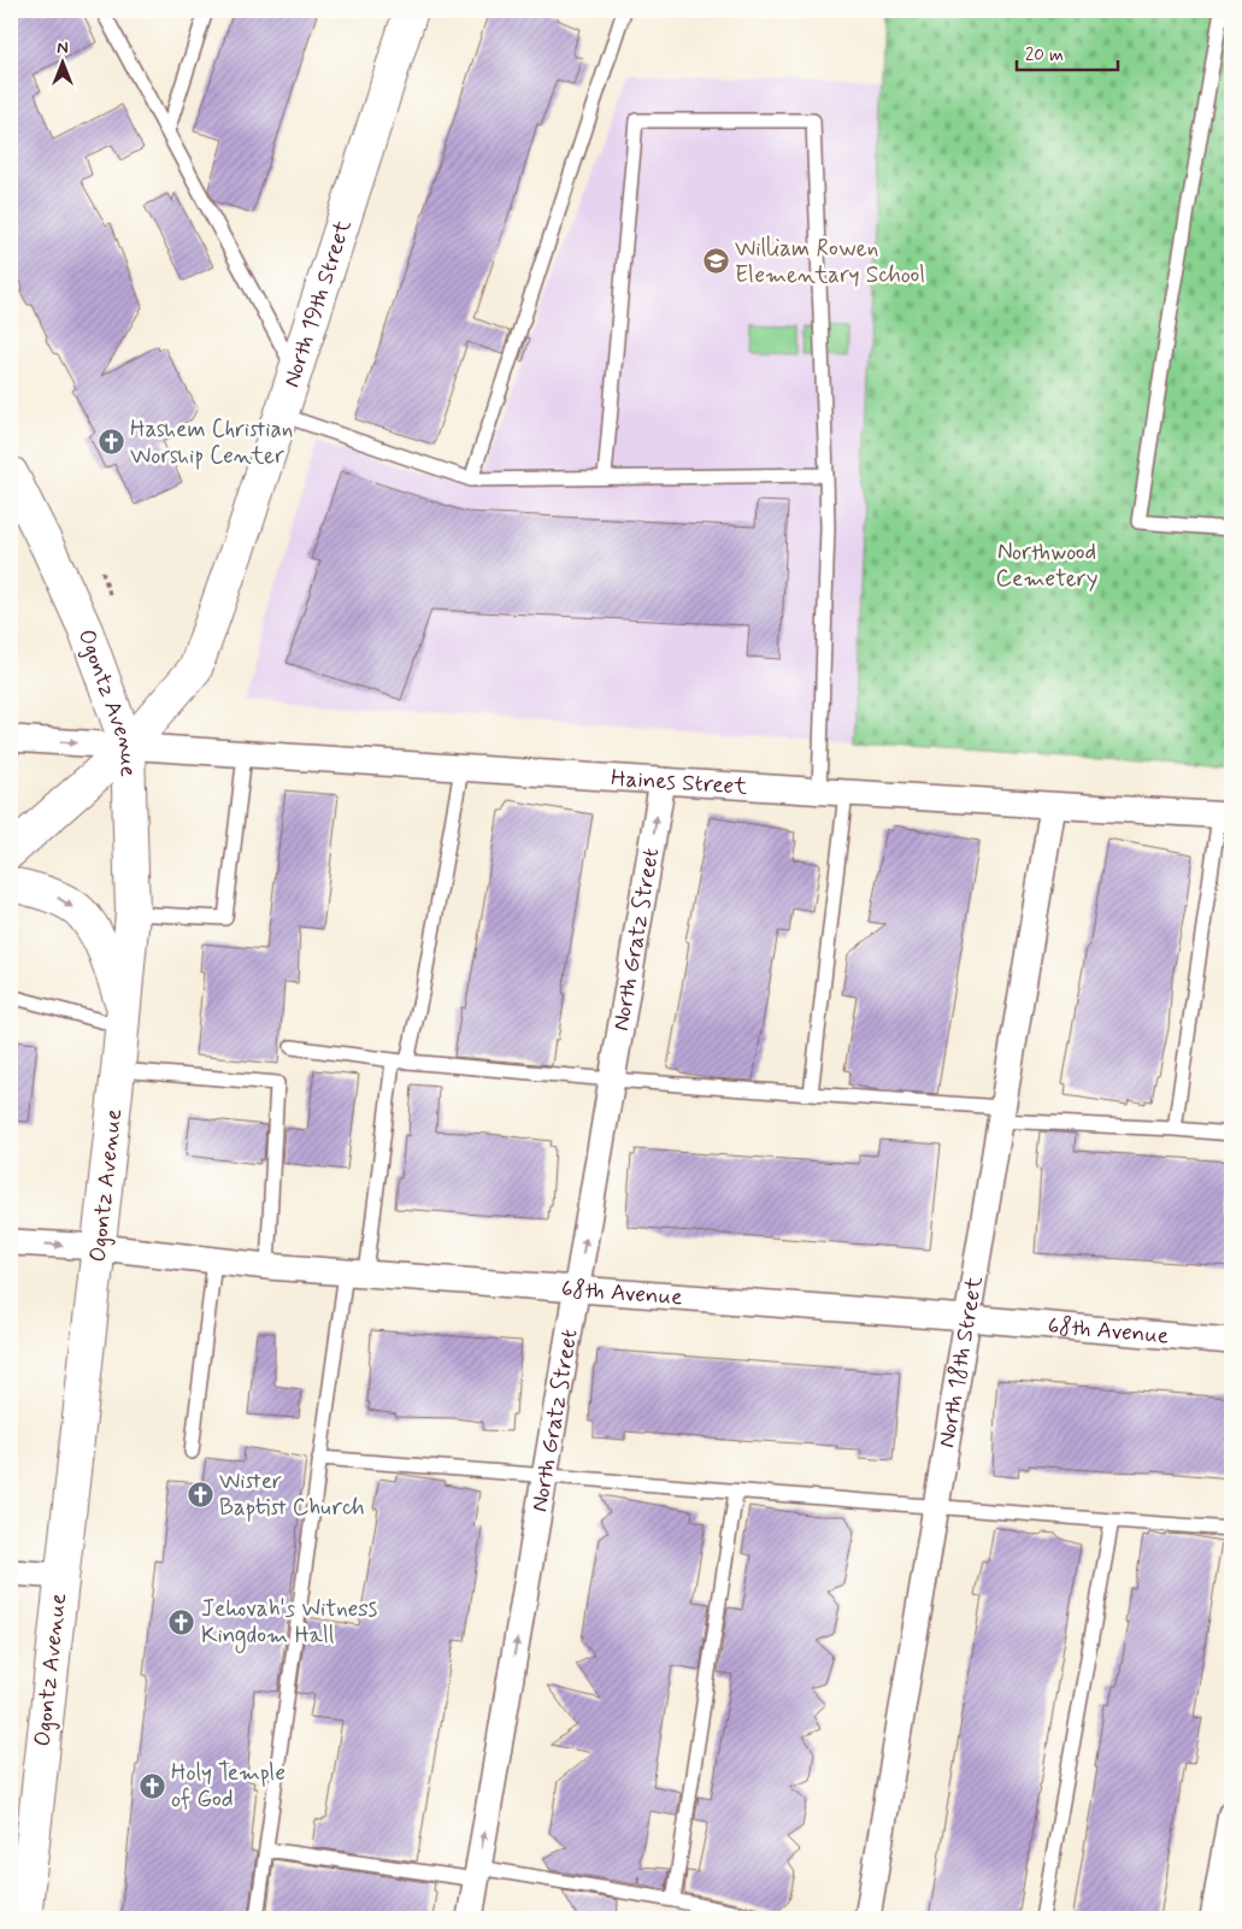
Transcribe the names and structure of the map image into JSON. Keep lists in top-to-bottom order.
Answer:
{
  "streets": {
    "main road": ["North 19th Street", "Ogontz Avenue"],
    "street": [
      "Haines Street",
      "North Gratz Street",
      "68th Avenue",
      "North 18th Street"
    ]
  },
  "crossings": [
    ["North 19th Street", "Ogontz Avenue"],
    ["North 19th Street", "Haines Street"],
    ["Ogontz Avenue", "Haines Street"],
    ["Ogontz Avenue", "68th Avenue"],
    ["Haines Street", "North Gratz Street"],
    ["Haines Street", "North 18th Street"],
    ["North Gratz Street", "68th Avenue"],
    ["68th Avenue", "North 18th Street"]
  ],
  "one_way": ["North Gratz Street"],
  "parks": ["Northwood Cemetery"],
  "places": {
    "school or university": ["William Rowen Elementary School"],
    "church": [
      "Hashem Christian Worship Center",
      "Wister Baptist Church",
      "Jehovah's Witness Kingdom Hall",
      "Holy Temple of God"
    ]
  },
  "scale_bar": "20 m",
  "north": "top"
}
